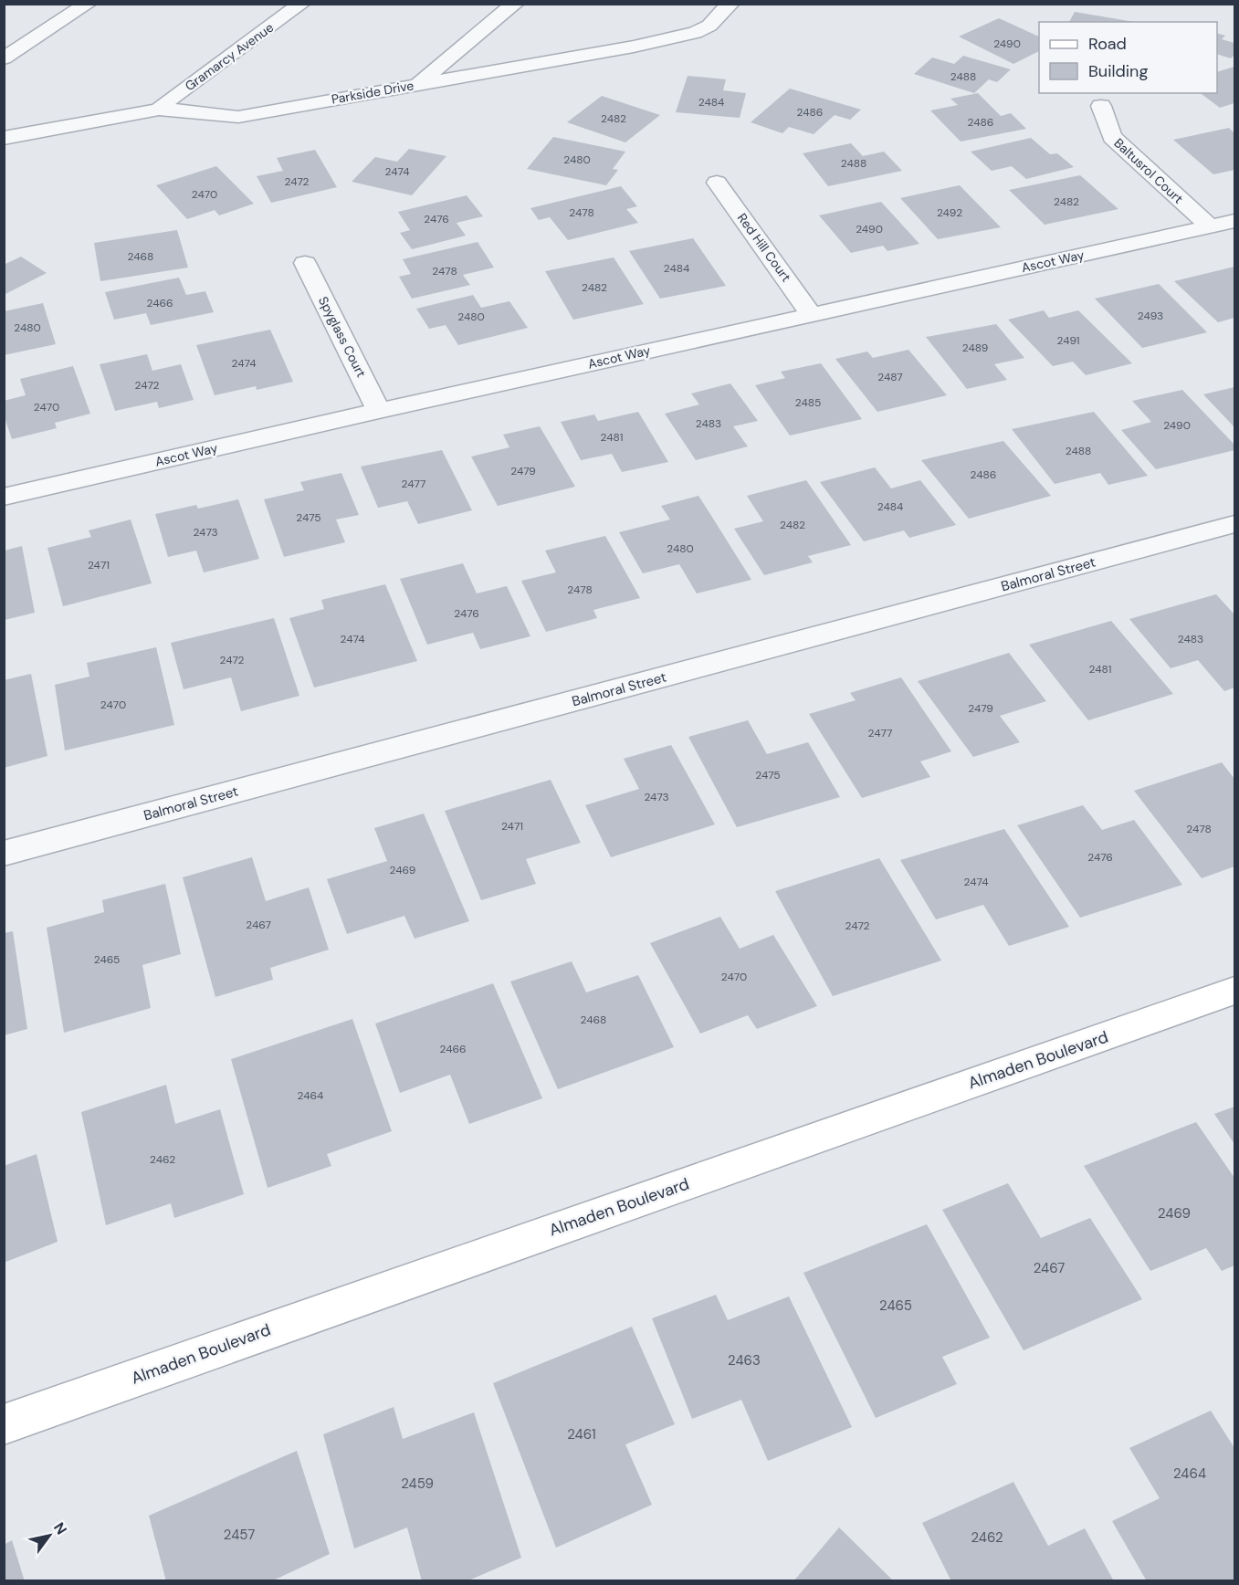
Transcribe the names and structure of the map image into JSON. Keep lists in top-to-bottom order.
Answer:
{
  "streets": {
    "street": [
      "Gramarcy Avenue",
      "Parkside Drive",
      "Baltusrol Court",
      "Red Hill Court",
      "Ascot Way",
      "Spyglass Court",
      "Balmoral Street",
      "Almaden Boulevard"
    ]
  },
  "crossings": [
    ["Gramarcy Avenue", "Parkside Drive"],
    ["Baltusrol Court", "Ascot Way"],
    ["Red Hill Court", "Ascot Way"],
    ["Ascot Way", "Spyglass Court"]
  ],
  "house_numbers": [
    "2490",
    "2488",
    "2484",
    "2486",
    "2482",
    "2486",
    "2480",
    "2488",
    "2474",
    "2472",
    "2470",
    "2482",
    "2478",
    "2492",
    "2476",
    "2490",
    "2468",
    "2484",
    "2478",
    "2482",
    "2466",
    "2493",
    "2480",
    "2480",
    "2491",
    "2489",
    "2474",
    "2487",
    "2472",
    "2485",
    "2470",
    "2483",
    "2490",
    "2481",
    "2488",
    "2479",
    "2486",
    "2477",
    "2484",
    "2475",
    "2482",
    "2473",
    "2480",
    "2471",
    "2478",
    "2476",
    "2474",
    "2483",
    "2472",
    "2481",
    "2470",
    "2479",
    "2477",
    "2475",
    "2473",
    "2471",
    "2478",
    "2476",
    "2469",
    "2474",
    "2467",
    "2472",
    "2465",
    "2470",
    "2468",
    "2466",
    "2464",
    "2462",
    "2469",
    "2467",
    "2465",
    "2463",
    "2461",
    "2464",
    "2459",
    "2457",
    "2462"
  ],
  "legend": ["Road", "Building"],
  "north": "top right"
}
